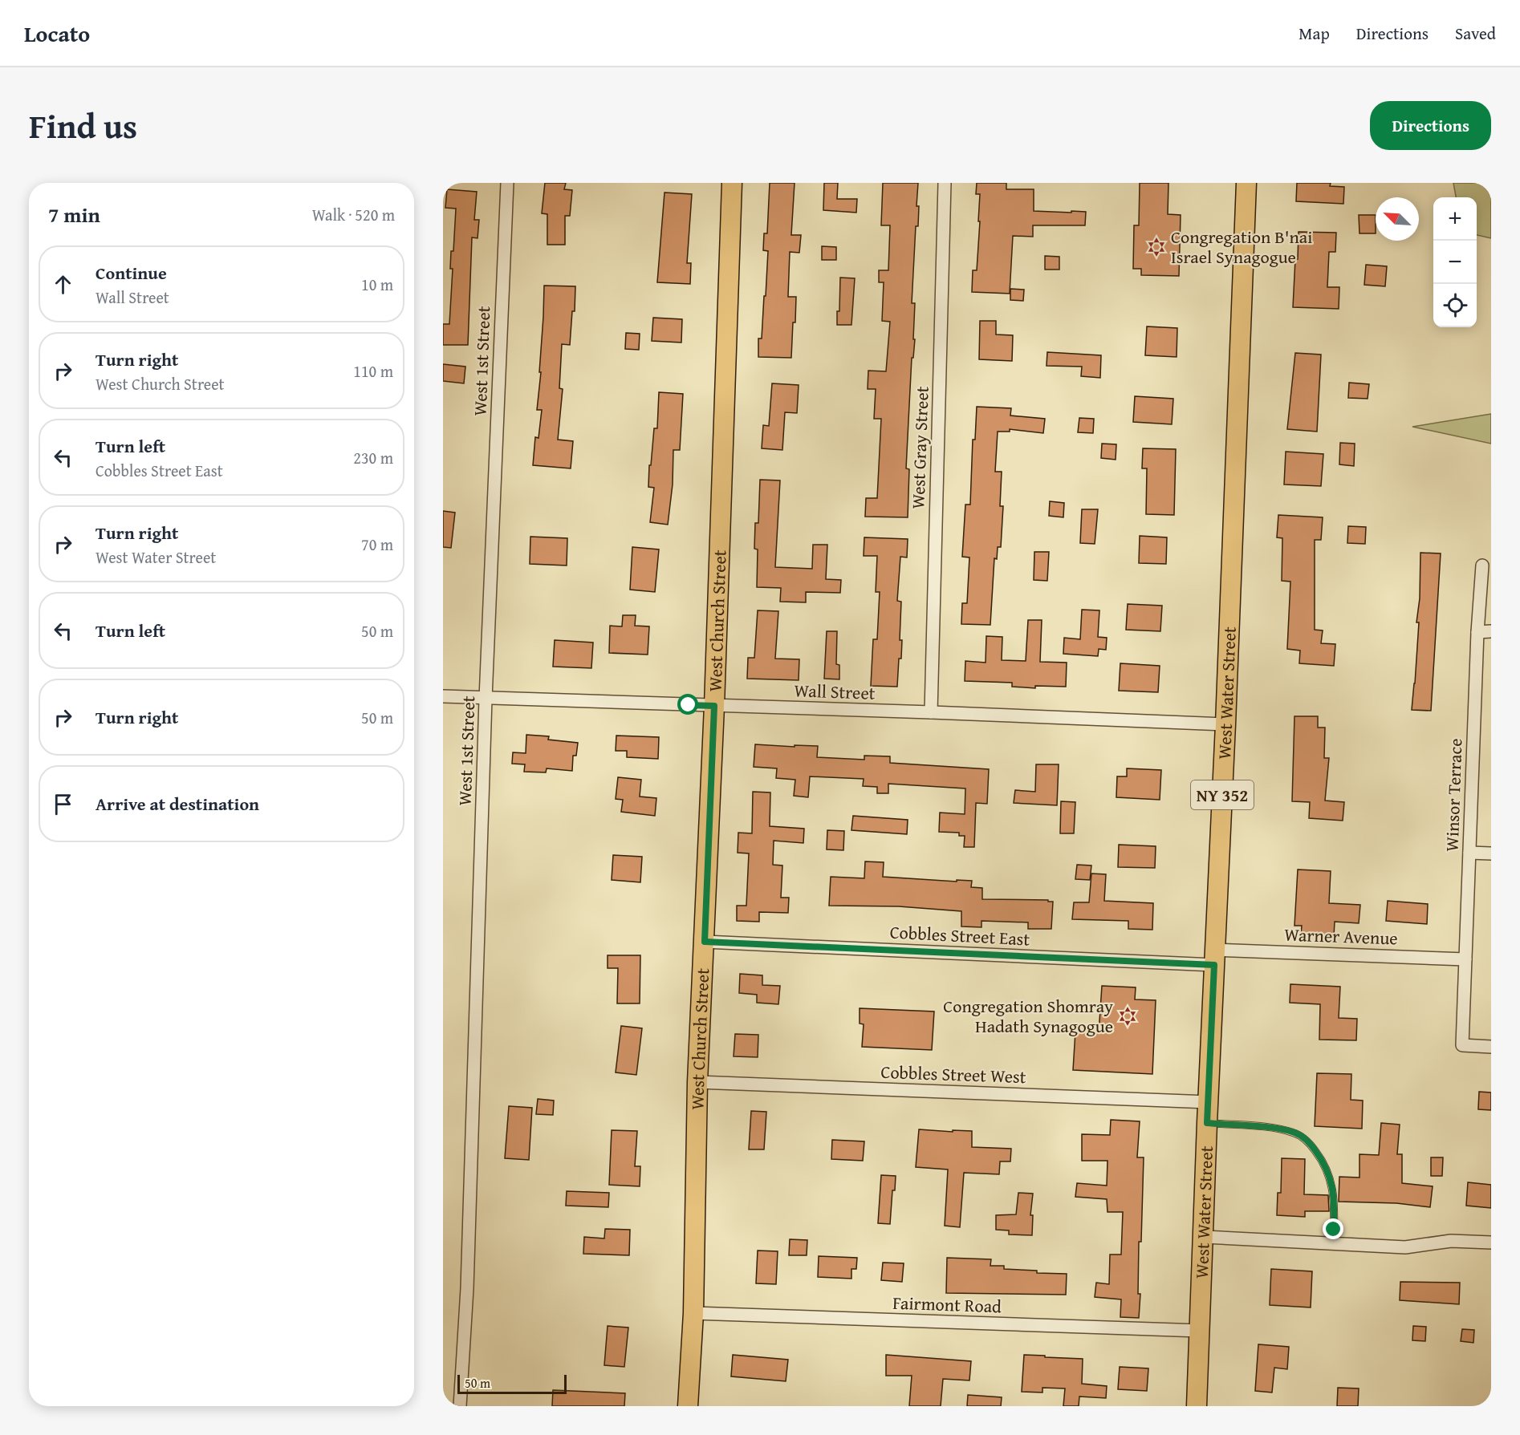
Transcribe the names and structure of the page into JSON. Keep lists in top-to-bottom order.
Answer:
{
  "streets": {
    "main road": ["West Church Street", "West Water Street", "NY 352"],
    "street": [
      "West 1st Street",
      "West Gray Street",
      "Wall Street",
      "Winsor Terrace",
      "Cobbles Street East",
      "Warner Avenue",
      "Cobbles Street West",
      "Fairmont Road"
    ]
  },
  "crossings": [
    ["West 1st Street", "Wall Street"],
    ["West Gray Street", "Wall Street"],
    ["West Church Street", "Wall Street"],
    ["West Church Street", "Cobbles Street East"],
    ["West Church Street", "Cobbles Street West"],
    ["West Church Street", "Fairmont Road"],
    ["Wall Street", "West Water Street"],
    ["West Water Street", "Cobbles Street East"],
    ["West Water Street", "Warner Avenue"],
    ["West Water Street", "Cobbles Street West"],
    ["West Water Street", "Fairmont Road"],
    ["Winsor Terrace", "Warner Avenue"],
    ["Cobbles Street East", "Warner Avenue"]
  ],
  "places": {
    "synagogue": ["Congregation B'nai Israel Synagogue", "Congregation Shomray Hadath Synagogue"]
  },
  "scale_bar": "50 m",
  "north": "top left",
  "page": {
    "header": "Locato",
    "nav": ["Map", "Directions", "Saved"],
    "title": "Find us",
    "buttons": "Directions",
    "heading": ["7 min", "Walk · 520 m"],
    "map_buttons": ["+", "−"],
    "list": [
      ["Continue", "Wall Street", "10 m"],
      ["Turn right", "West Church Street", "110 m"],
      ["Turn left", "Cobbles Street East", "230 m"],
      ["Turn right", "West Water Street", "70 m"],
      ["Turn left", "50 m"],
      ["Turn right", "50 m"],
      "Arrive at destination"
    ],
    "scale": "50 m"
  }
}
